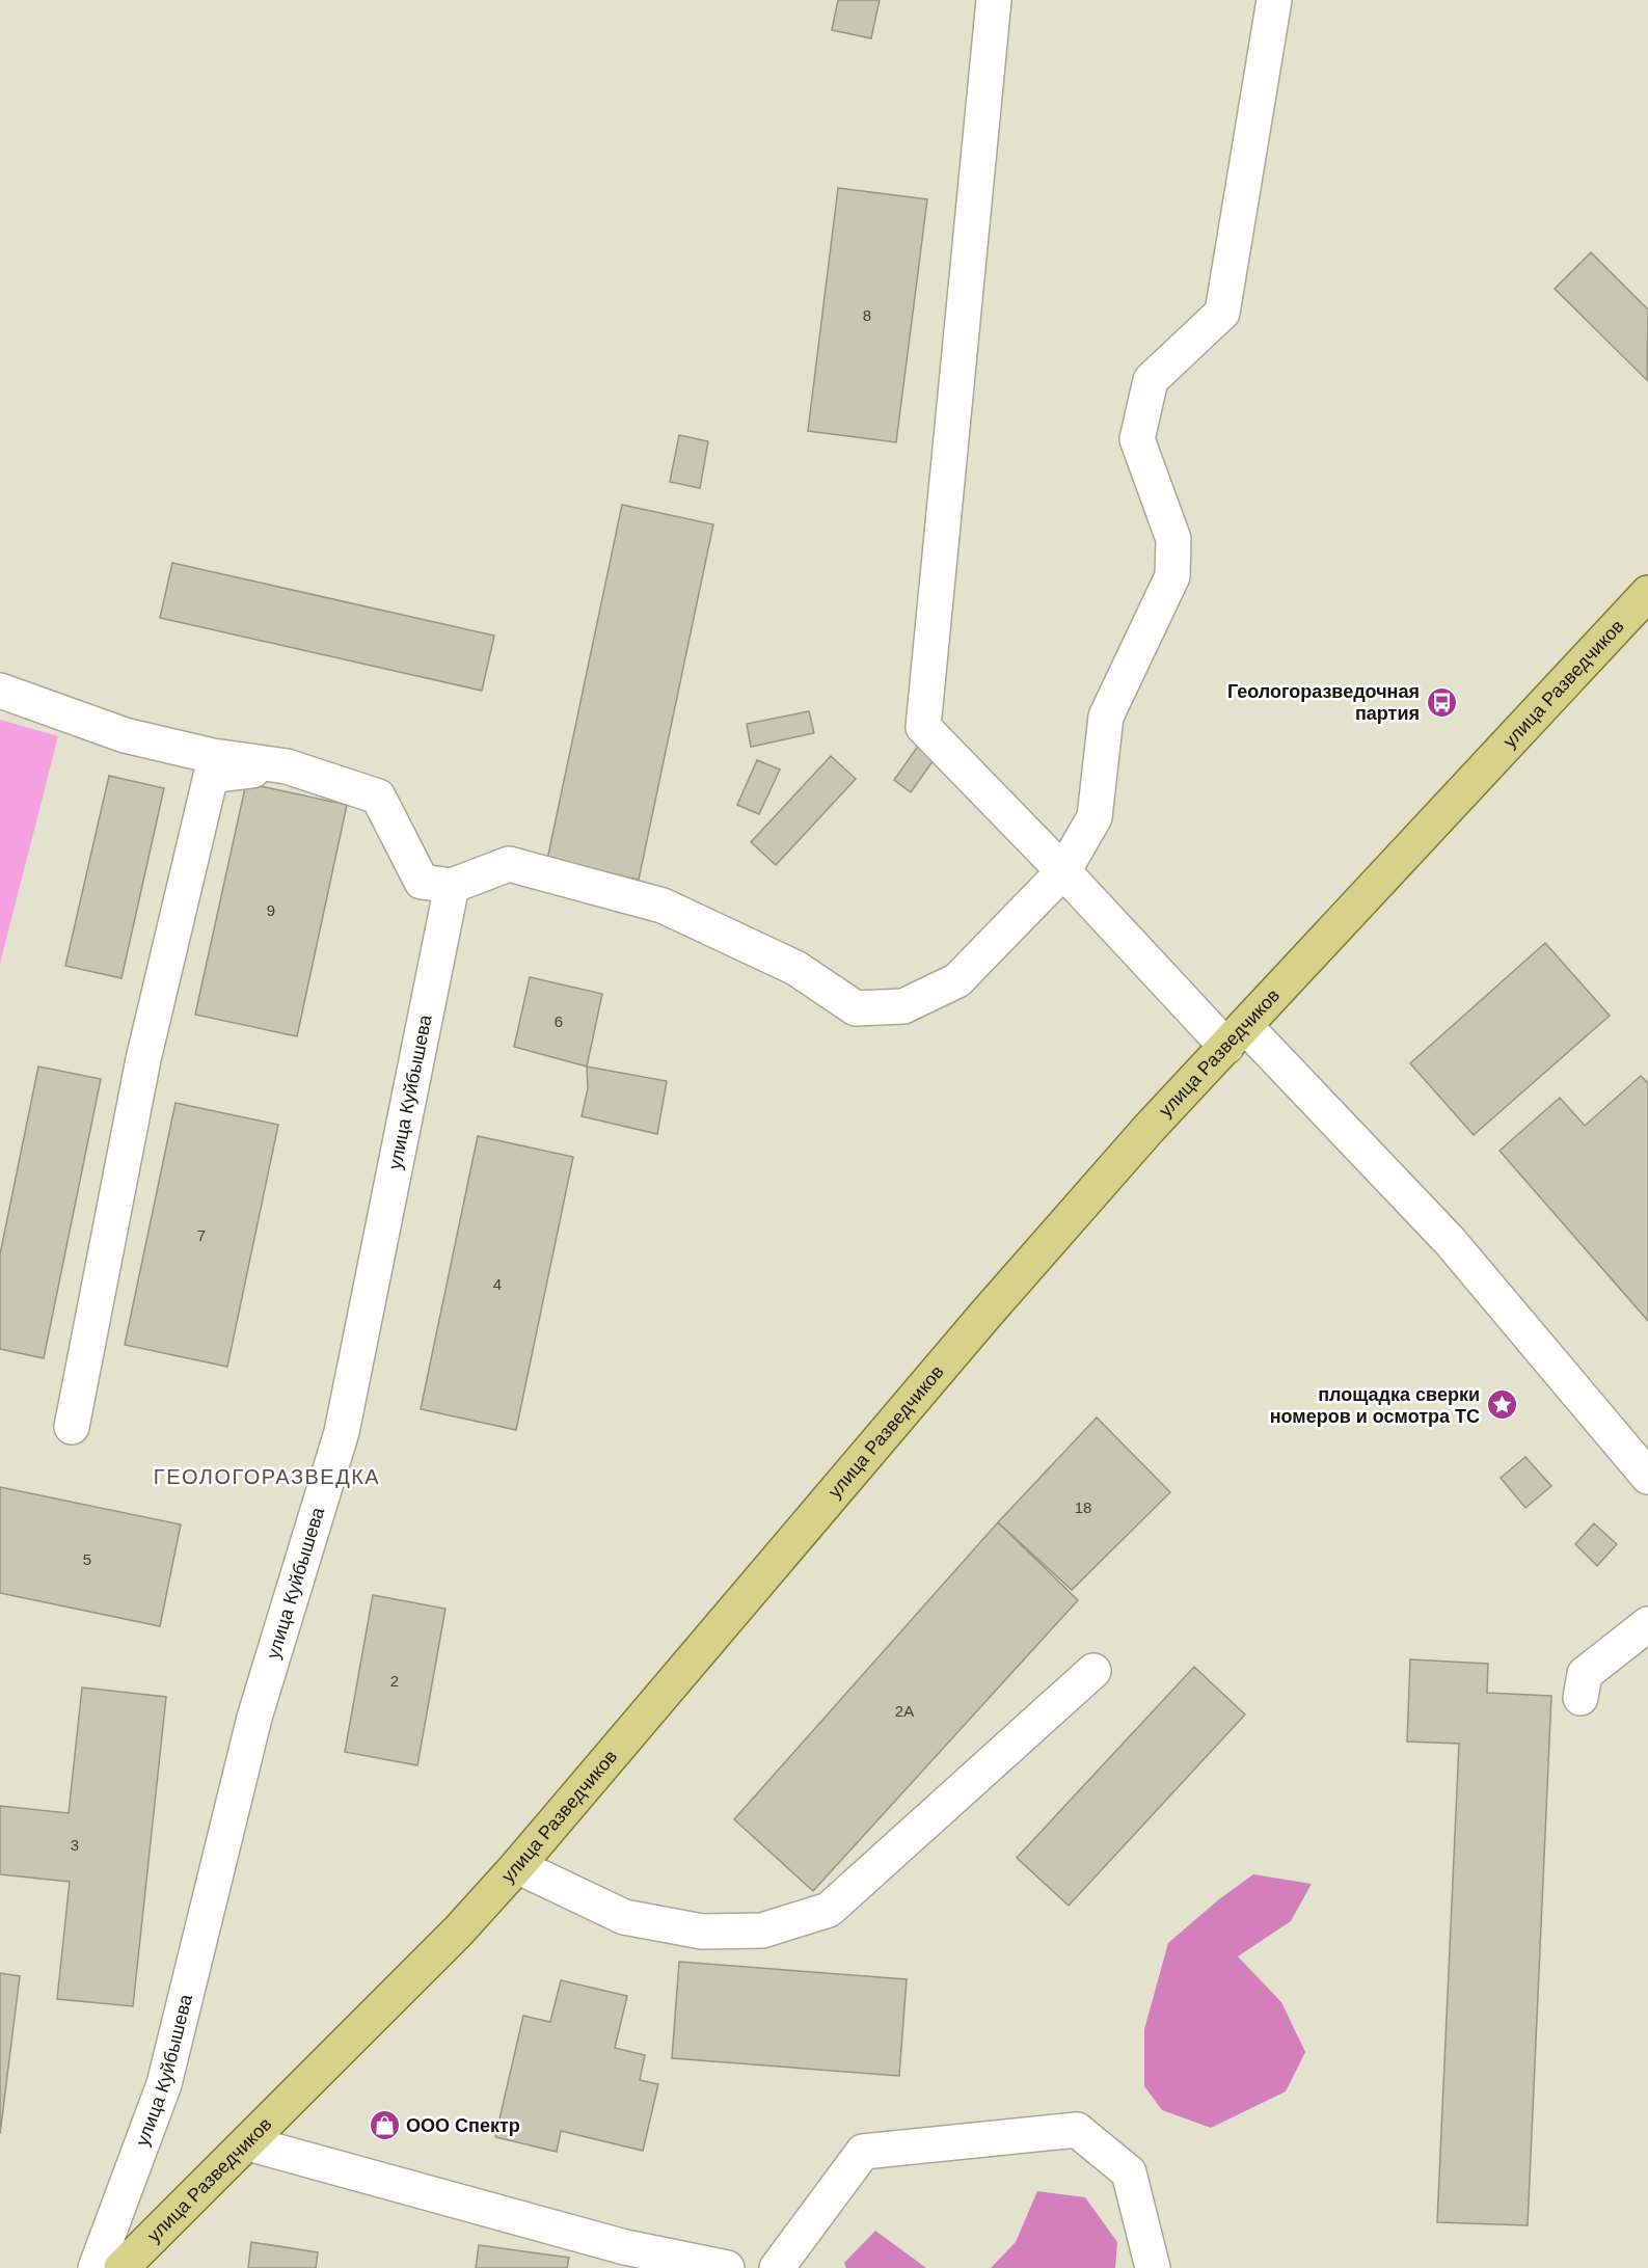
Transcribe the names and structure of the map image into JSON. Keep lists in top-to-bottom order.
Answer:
{
  "streets": {
    "main road": ["улица Разведчиков"],
    "street": ["улица Куйбышева"]
  },
  "districts": ["ГЕОЛОГОРАЗВЕДКА"],
  "places": {
    "bus stop": ["Геологоразведочная партия"],
    "place": ["площадка сверки номеров и осмотра ТС"],
    "shop": ["ООО Спектр"]
  },
  "house_numbers": [
    "8",
    "9",
    "6",
    "7",
    "4",
    "18",
    "5",
    "2",
    "2А",
    "3"
  ]
}
